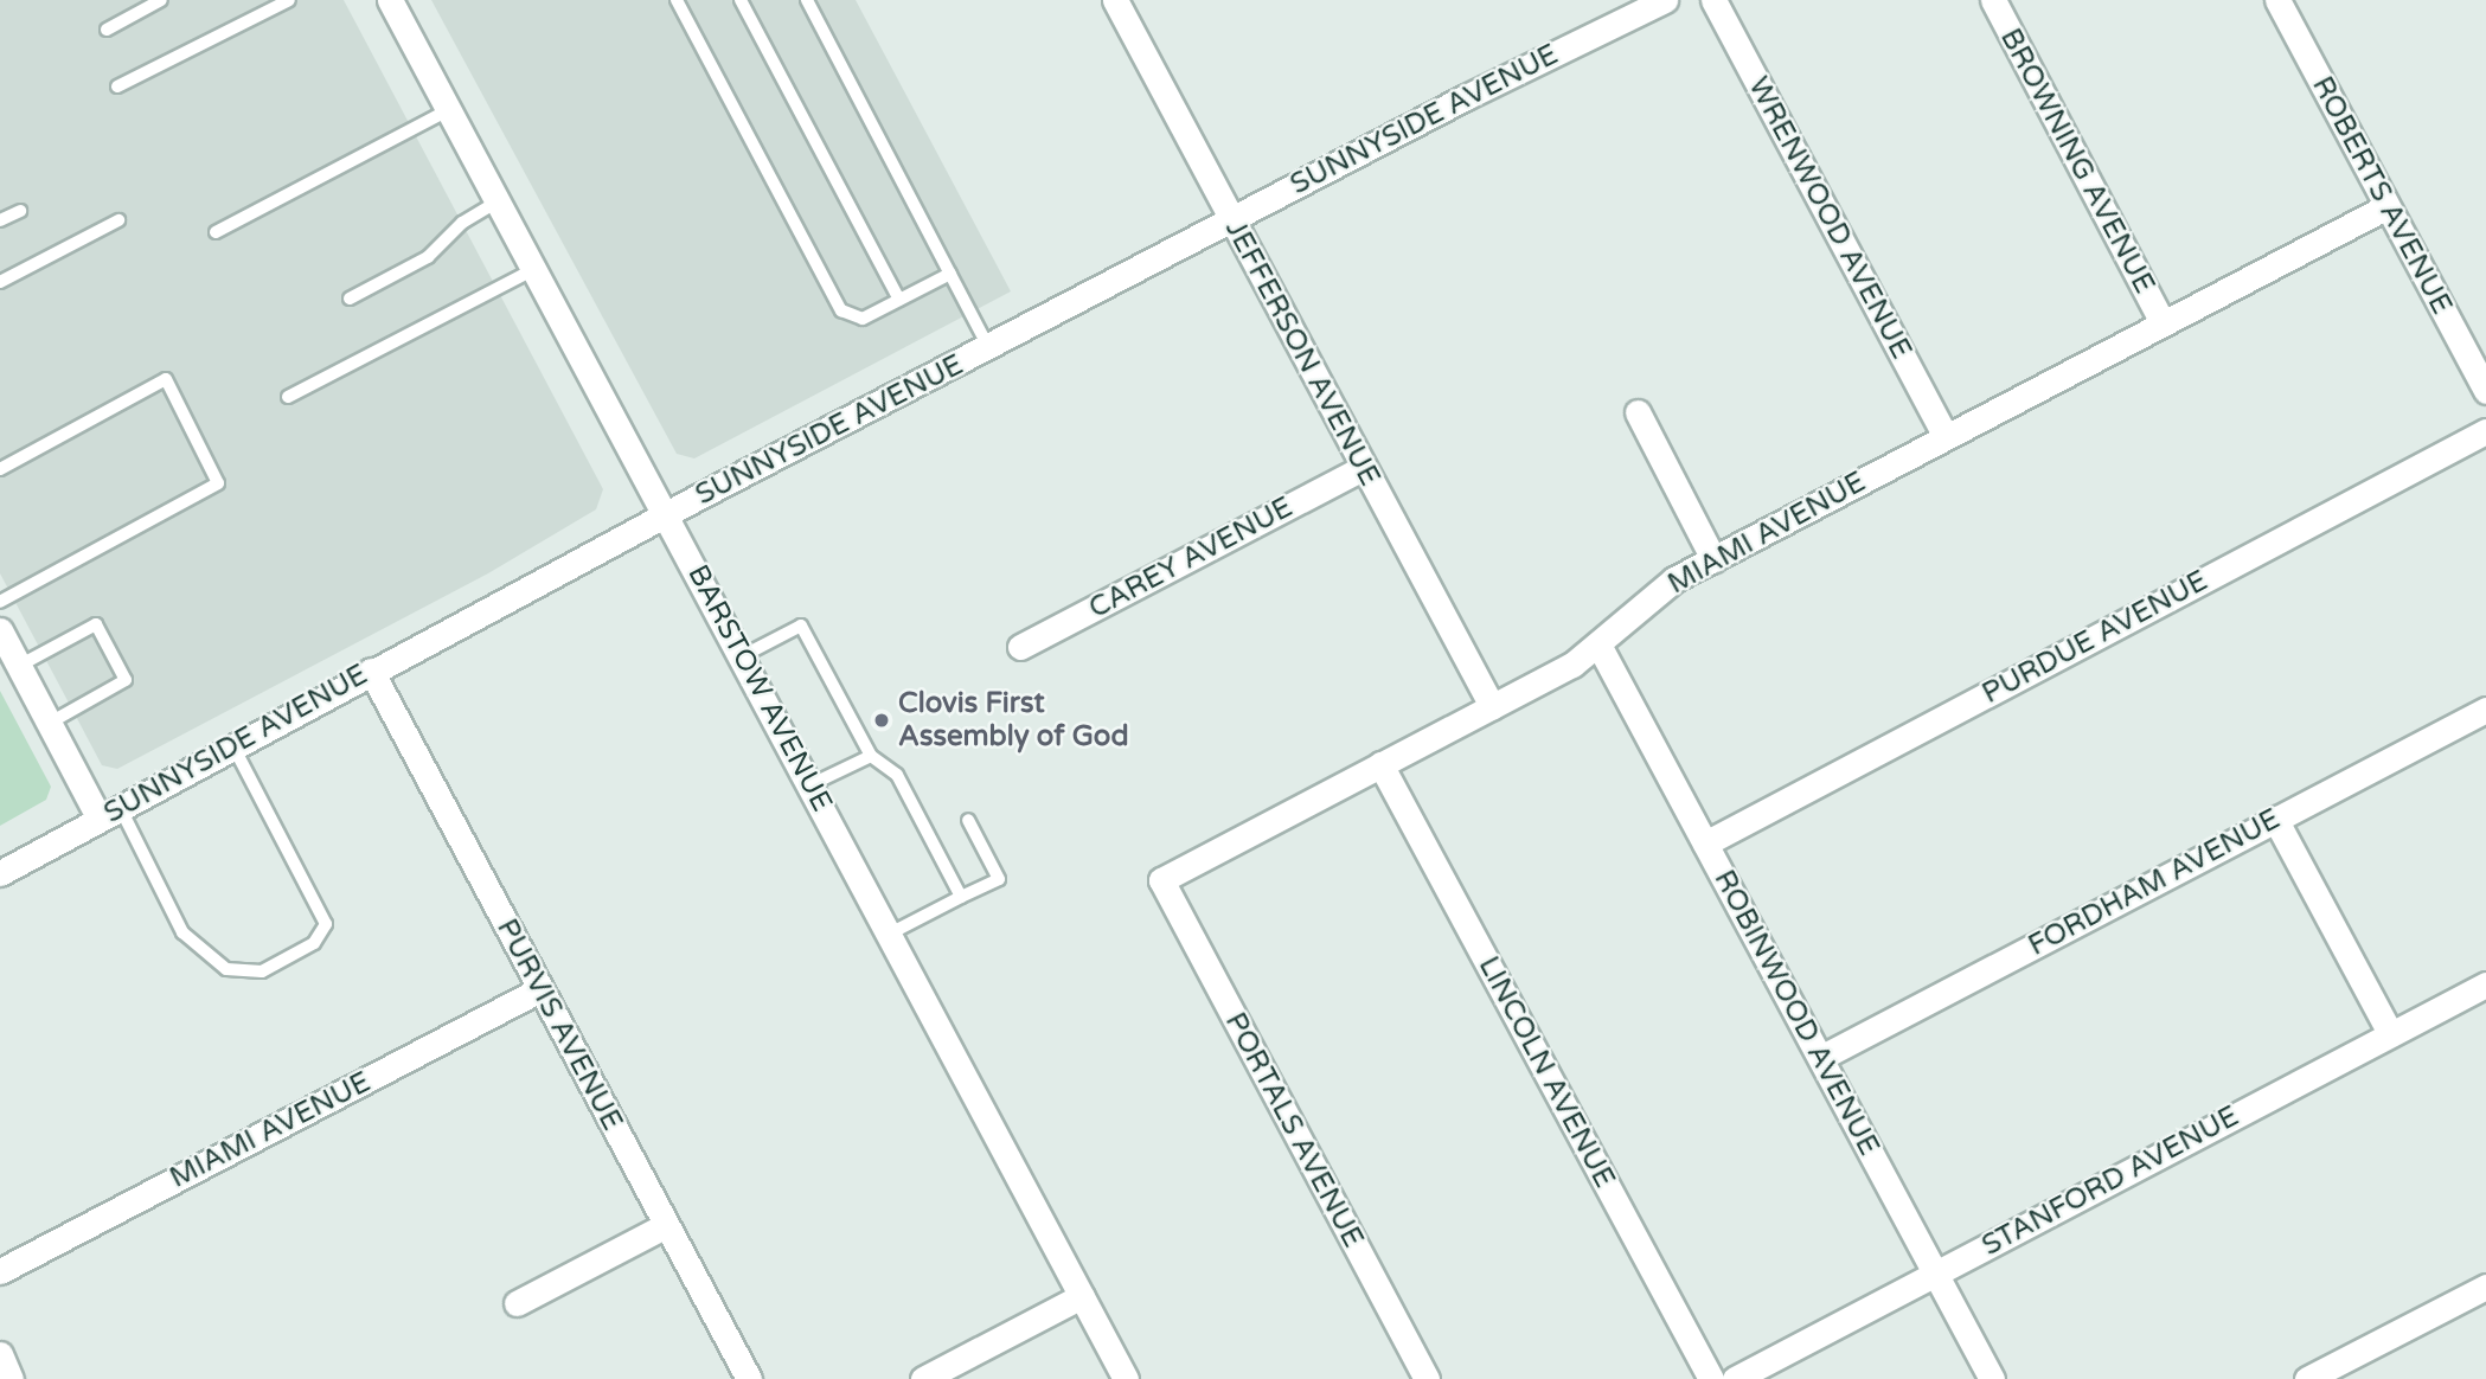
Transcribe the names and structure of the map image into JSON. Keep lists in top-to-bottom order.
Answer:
{
  "streets": {
    "street": [
      "SUNNYSIDE AVENUE",
      "BROWNING AVENUE",
      "ROBERTS AVENUE",
      "WRENWOOD AVENUE",
      "JEFFERSON AVENUE",
      "MIAMI AVENUE",
      "CAREY AVENUE",
      "PURDUE AVENUE",
      "BARSTOW AVENUE",
      "FORDHAM AVENUE",
      "ROBINWOOD AVENUE",
      "PURVIS AVENUE",
      "LINCOLN AVENUE",
      "PORTALS AVENUE",
      "STANFORD AVENUE"
    ]
  },
  "crossings": [
    ["SUNNYSIDE AVENUE", "JEFFERSON AVENUE"],
    ["SUNNYSIDE AVENUE", "BARSTOW AVENUE"],
    ["SUNNYSIDE AVENUE", "PURVIS AVENUE"],
    ["BROWNING AVENUE", "MIAMI AVENUE"],
    ["ROBERTS AVENUE", "MIAMI AVENUE"],
    ["WRENWOOD AVENUE", "MIAMI AVENUE"],
    ["JEFFERSON AVENUE", "MIAMI AVENUE"],
    ["JEFFERSON AVENUE", "CAREY AVENUE"],
    ["MIAMI AVENUE", "ROBINWOOD AVENUE"],
    ["MIAMI AVENUE", "PURVIS AVENUE"],
    ["MIAMI AVENUE", "LINCOLN AVENUE"],
    ["MIAMI AVENUE", "PORTALS AVENUE"],
    ["PURDUE AVENUE", "ROBINWOOD AVENUE"],
    ["FORDHAM AVENUE", "ROBINWOOD AVENUE"],
    ["ROBINWOOD AVENUE", "STANFORD AVENUE"]
  ],
  "places": ["Clovis First Assembly of God"]
}
